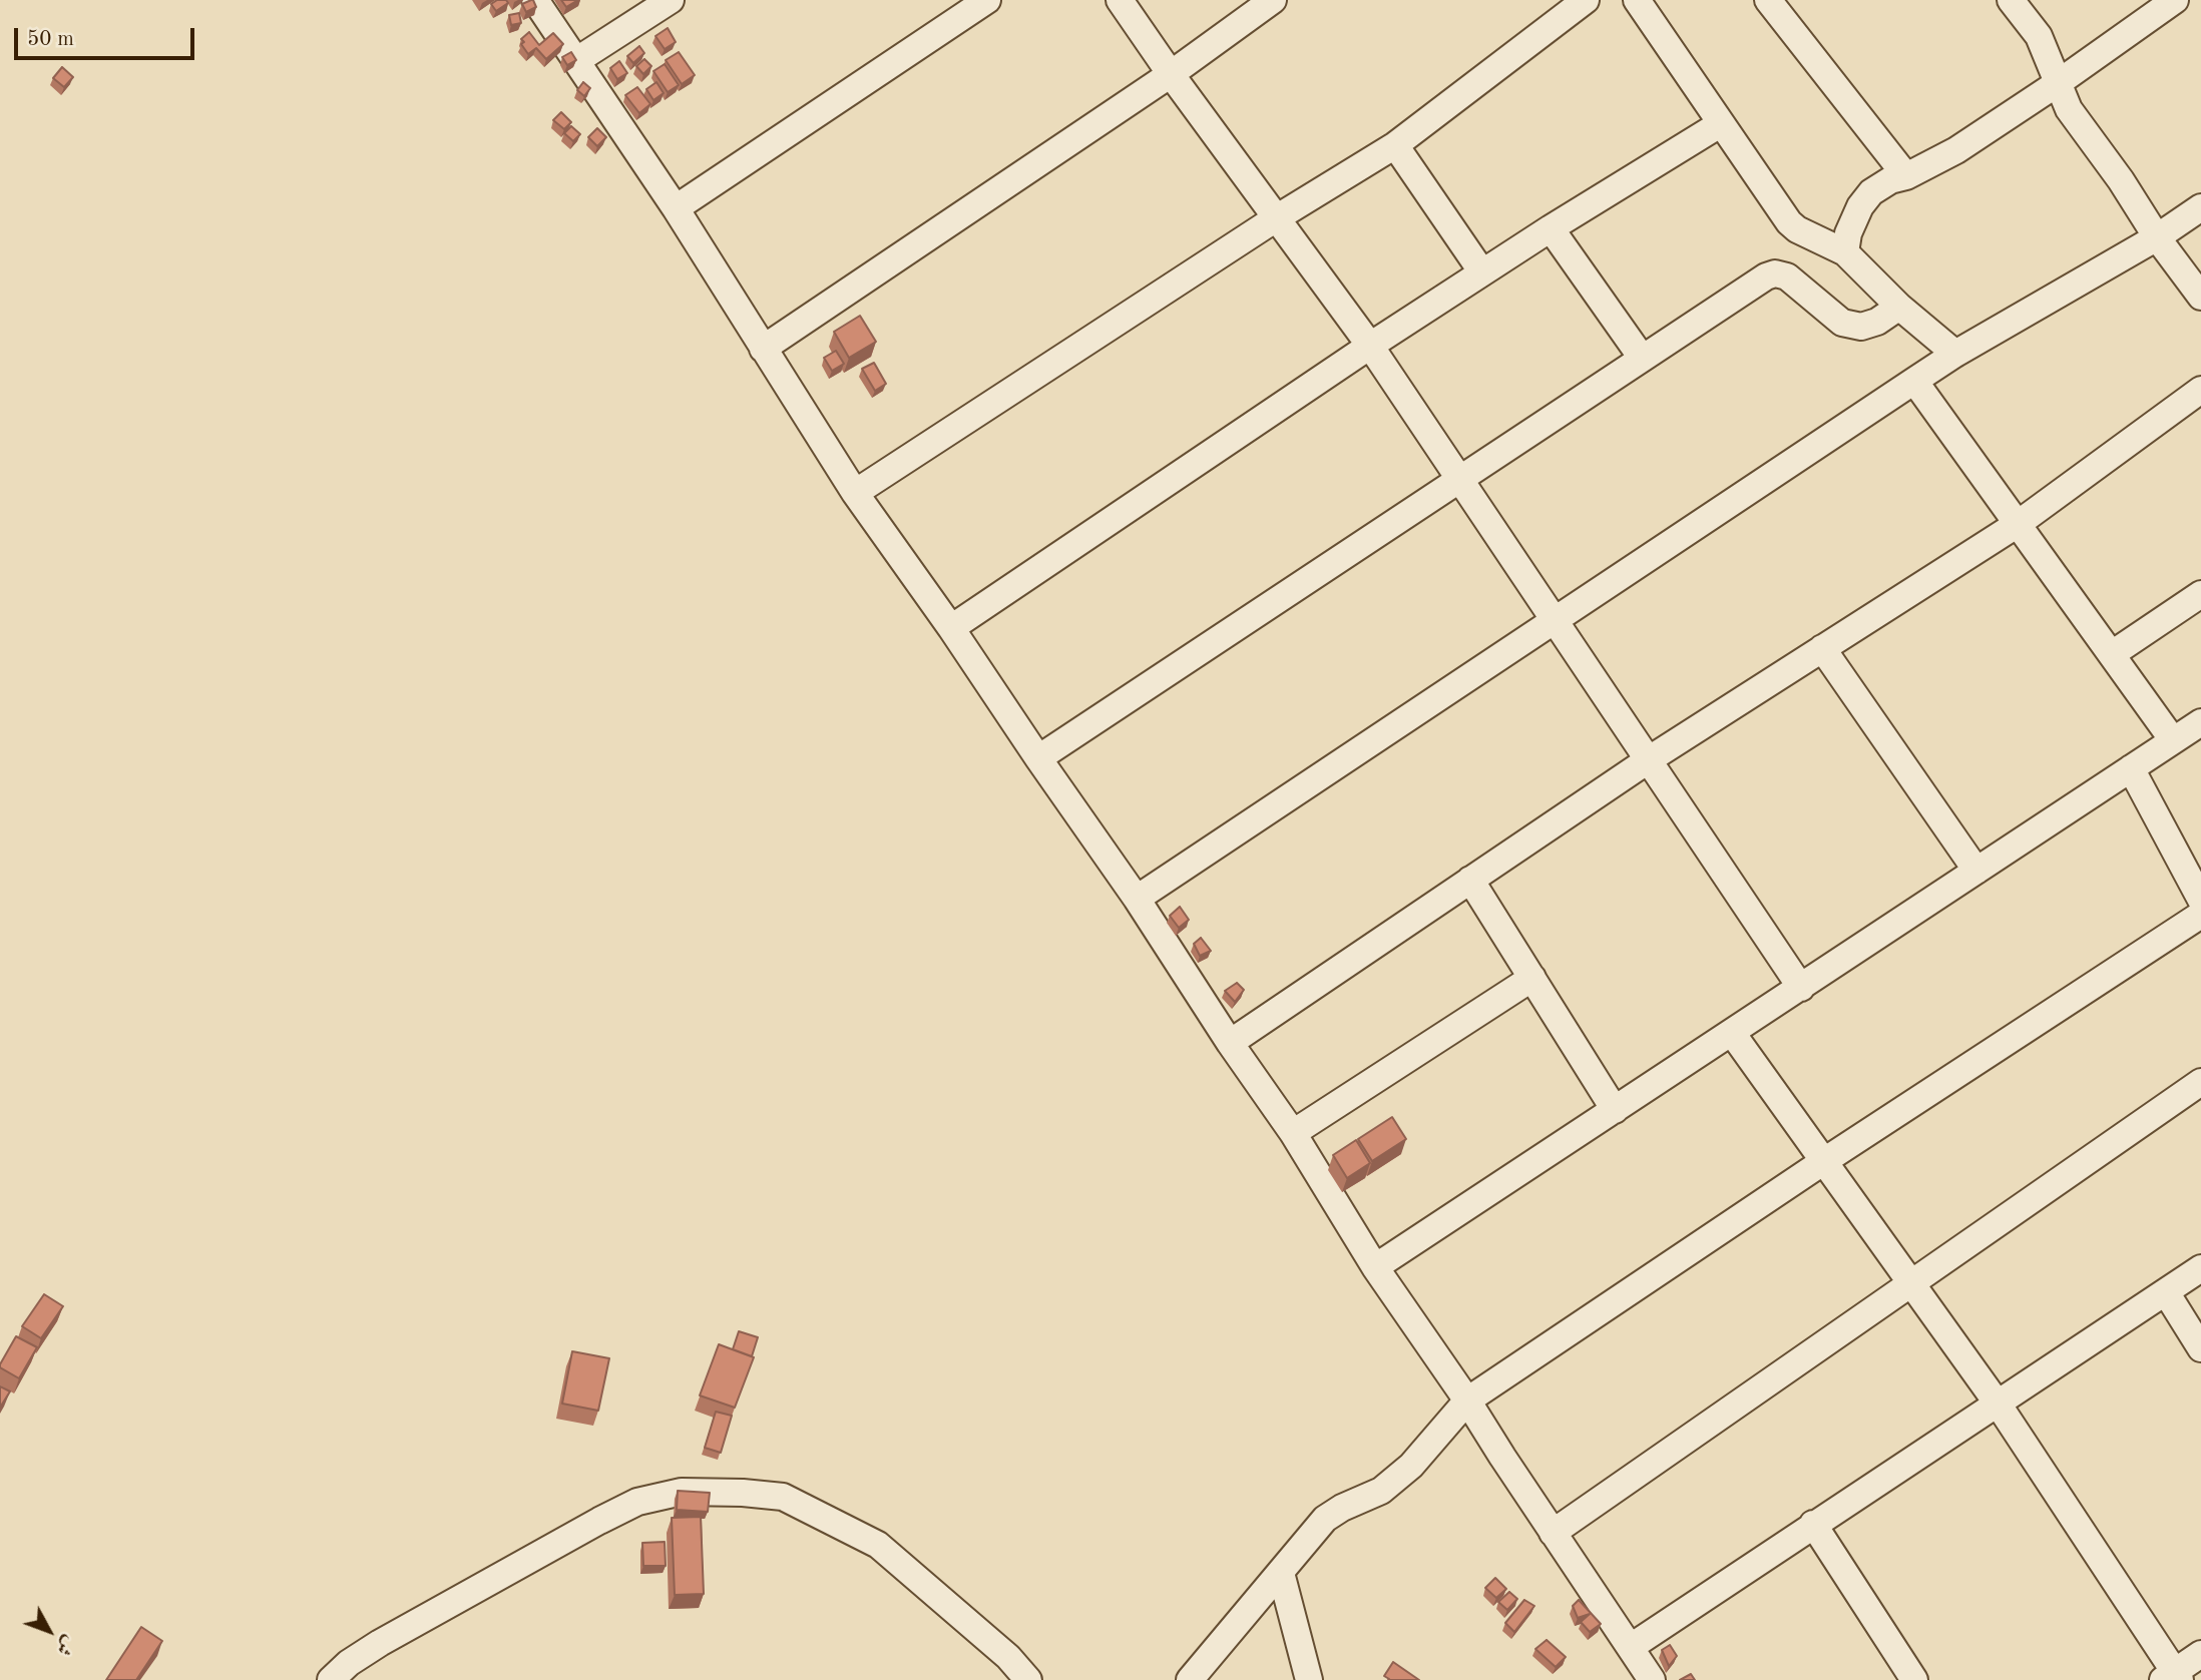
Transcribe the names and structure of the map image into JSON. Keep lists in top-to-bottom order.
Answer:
{
  "scale_bar": "50 m",
  "north": "bottom right"
}
